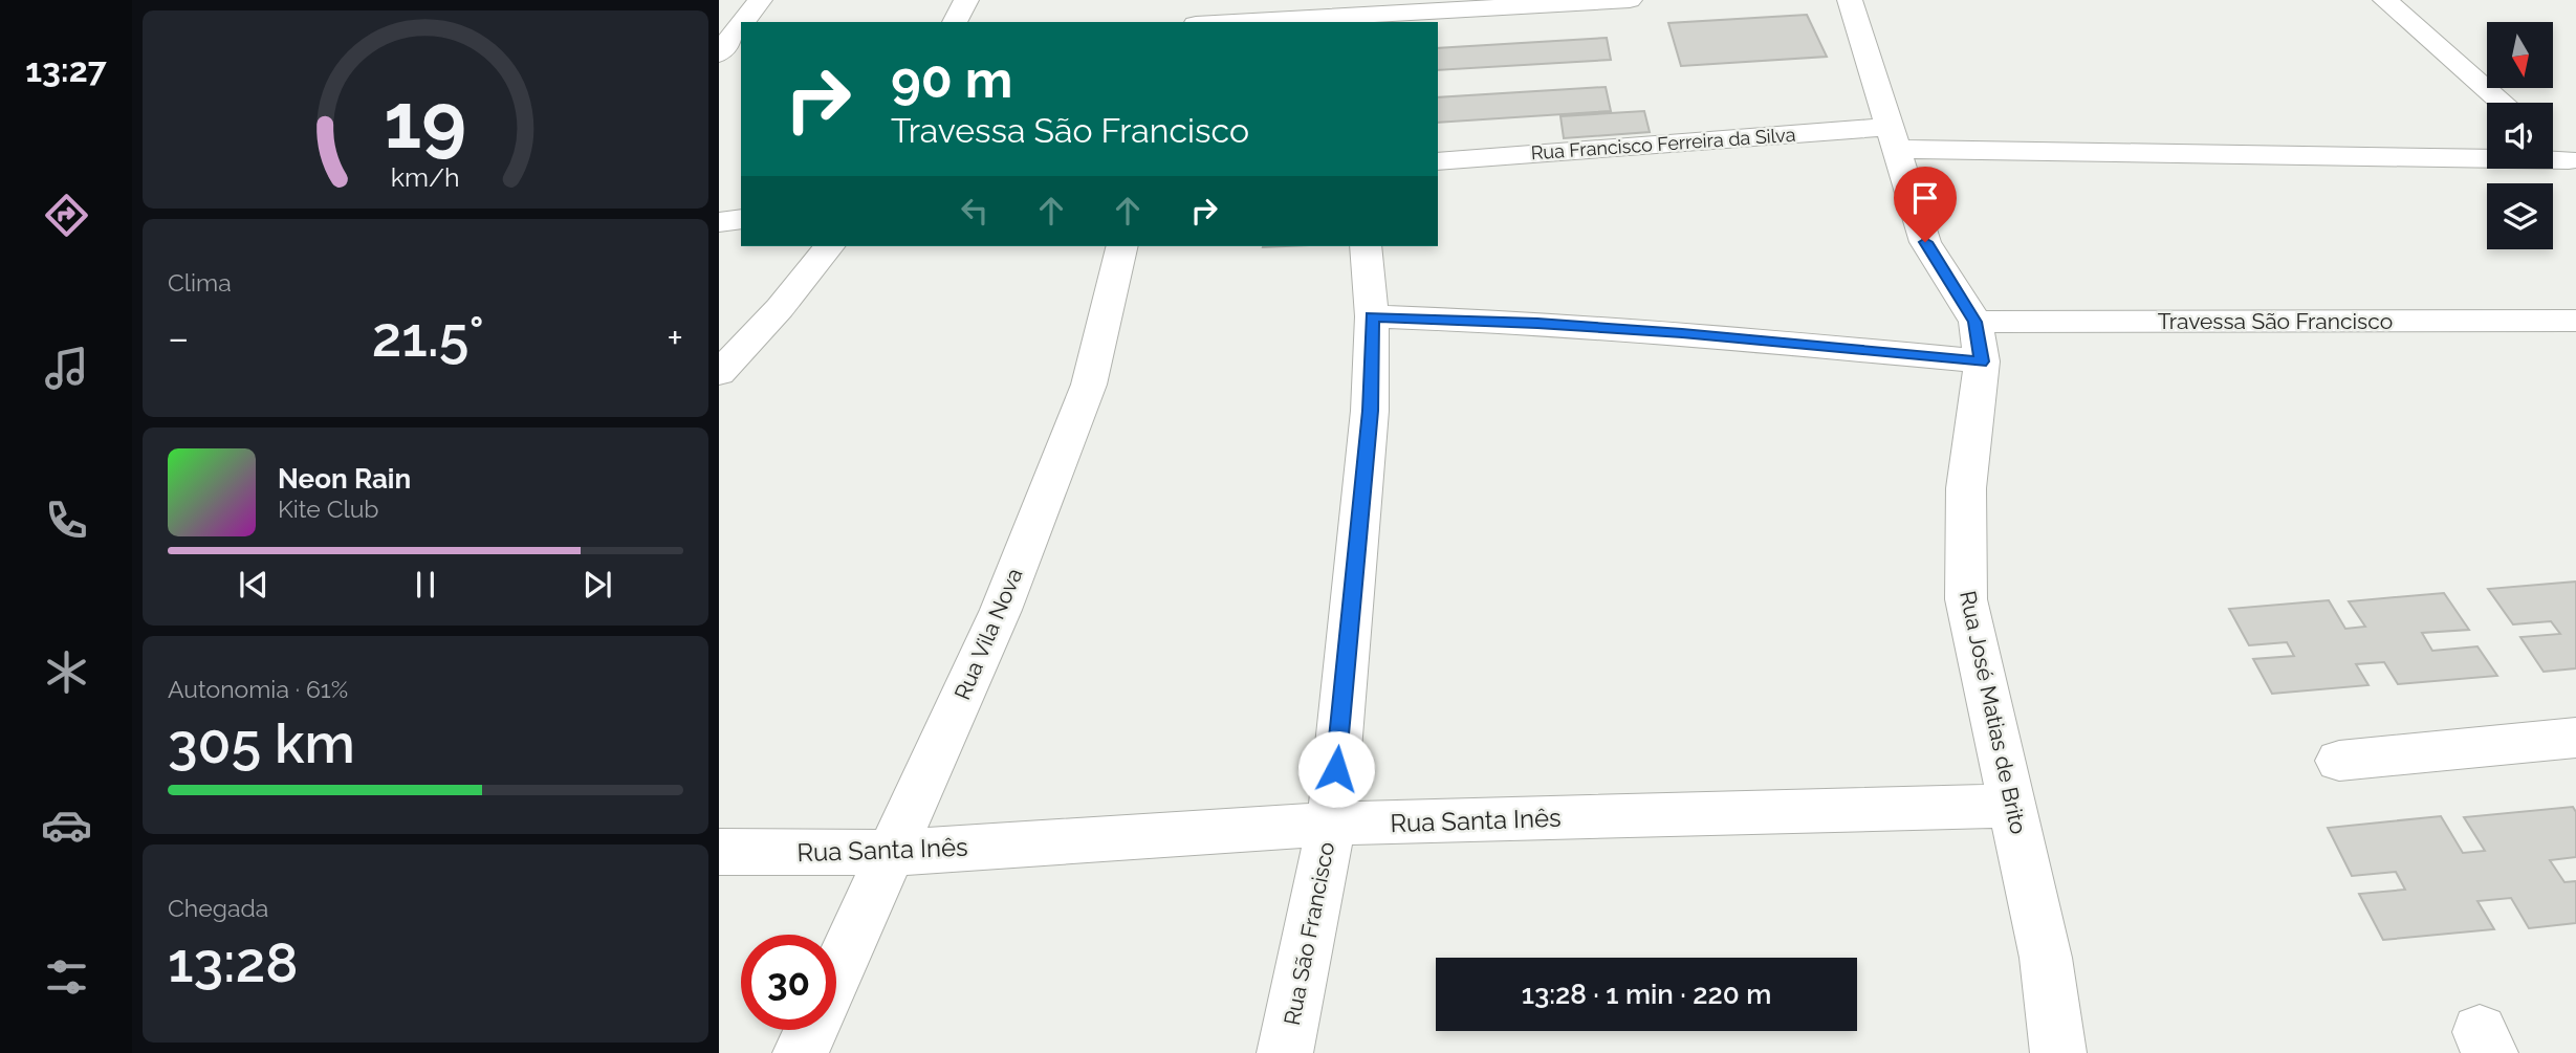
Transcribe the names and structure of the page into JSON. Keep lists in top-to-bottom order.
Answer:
{
  "streets": {
    "street": [
      "Rua Francisco Ferreira da Silva",
      "Travessa São Francisco",
      "Rua Vila Nova",
      "Rua José Matias de Brito",
      "Rua Santa Inês",
      "Rua São Francisco"
    ]
  },
  "crossings": [
    ["Rua Francisco Ferreira da Silva", "Rua José Matias de Brito"],
    ["Travessa São Francisco", "Rua José Matias de Brito"],
    ["Rua Vila Nova", "Rua Santa Inês"],
    ["Rua José Matias de Brito", "Rua Santa Inês"],
    ["Rua Santa Inês", "Rua São Francisco"]
  ],
  "north": "bottom",
  "page": {
    "tabs": "13:27",
    "turn": ["90 m", "Travessa São Francisco"],
    "tile": [
      "Clima",
      ["Autonomia · 61%", "305 km"],
      ["Chegada", "13:28"]
    ],
    "heat": ["−", "21.5°", "+"],
    "song": ["Neon Rain", "Kite Club"],
    "limit": "30",
    "trip": "13:28 · 1 min · 220 m",
    "gauge": ["19", "km/h"]
  }
}
